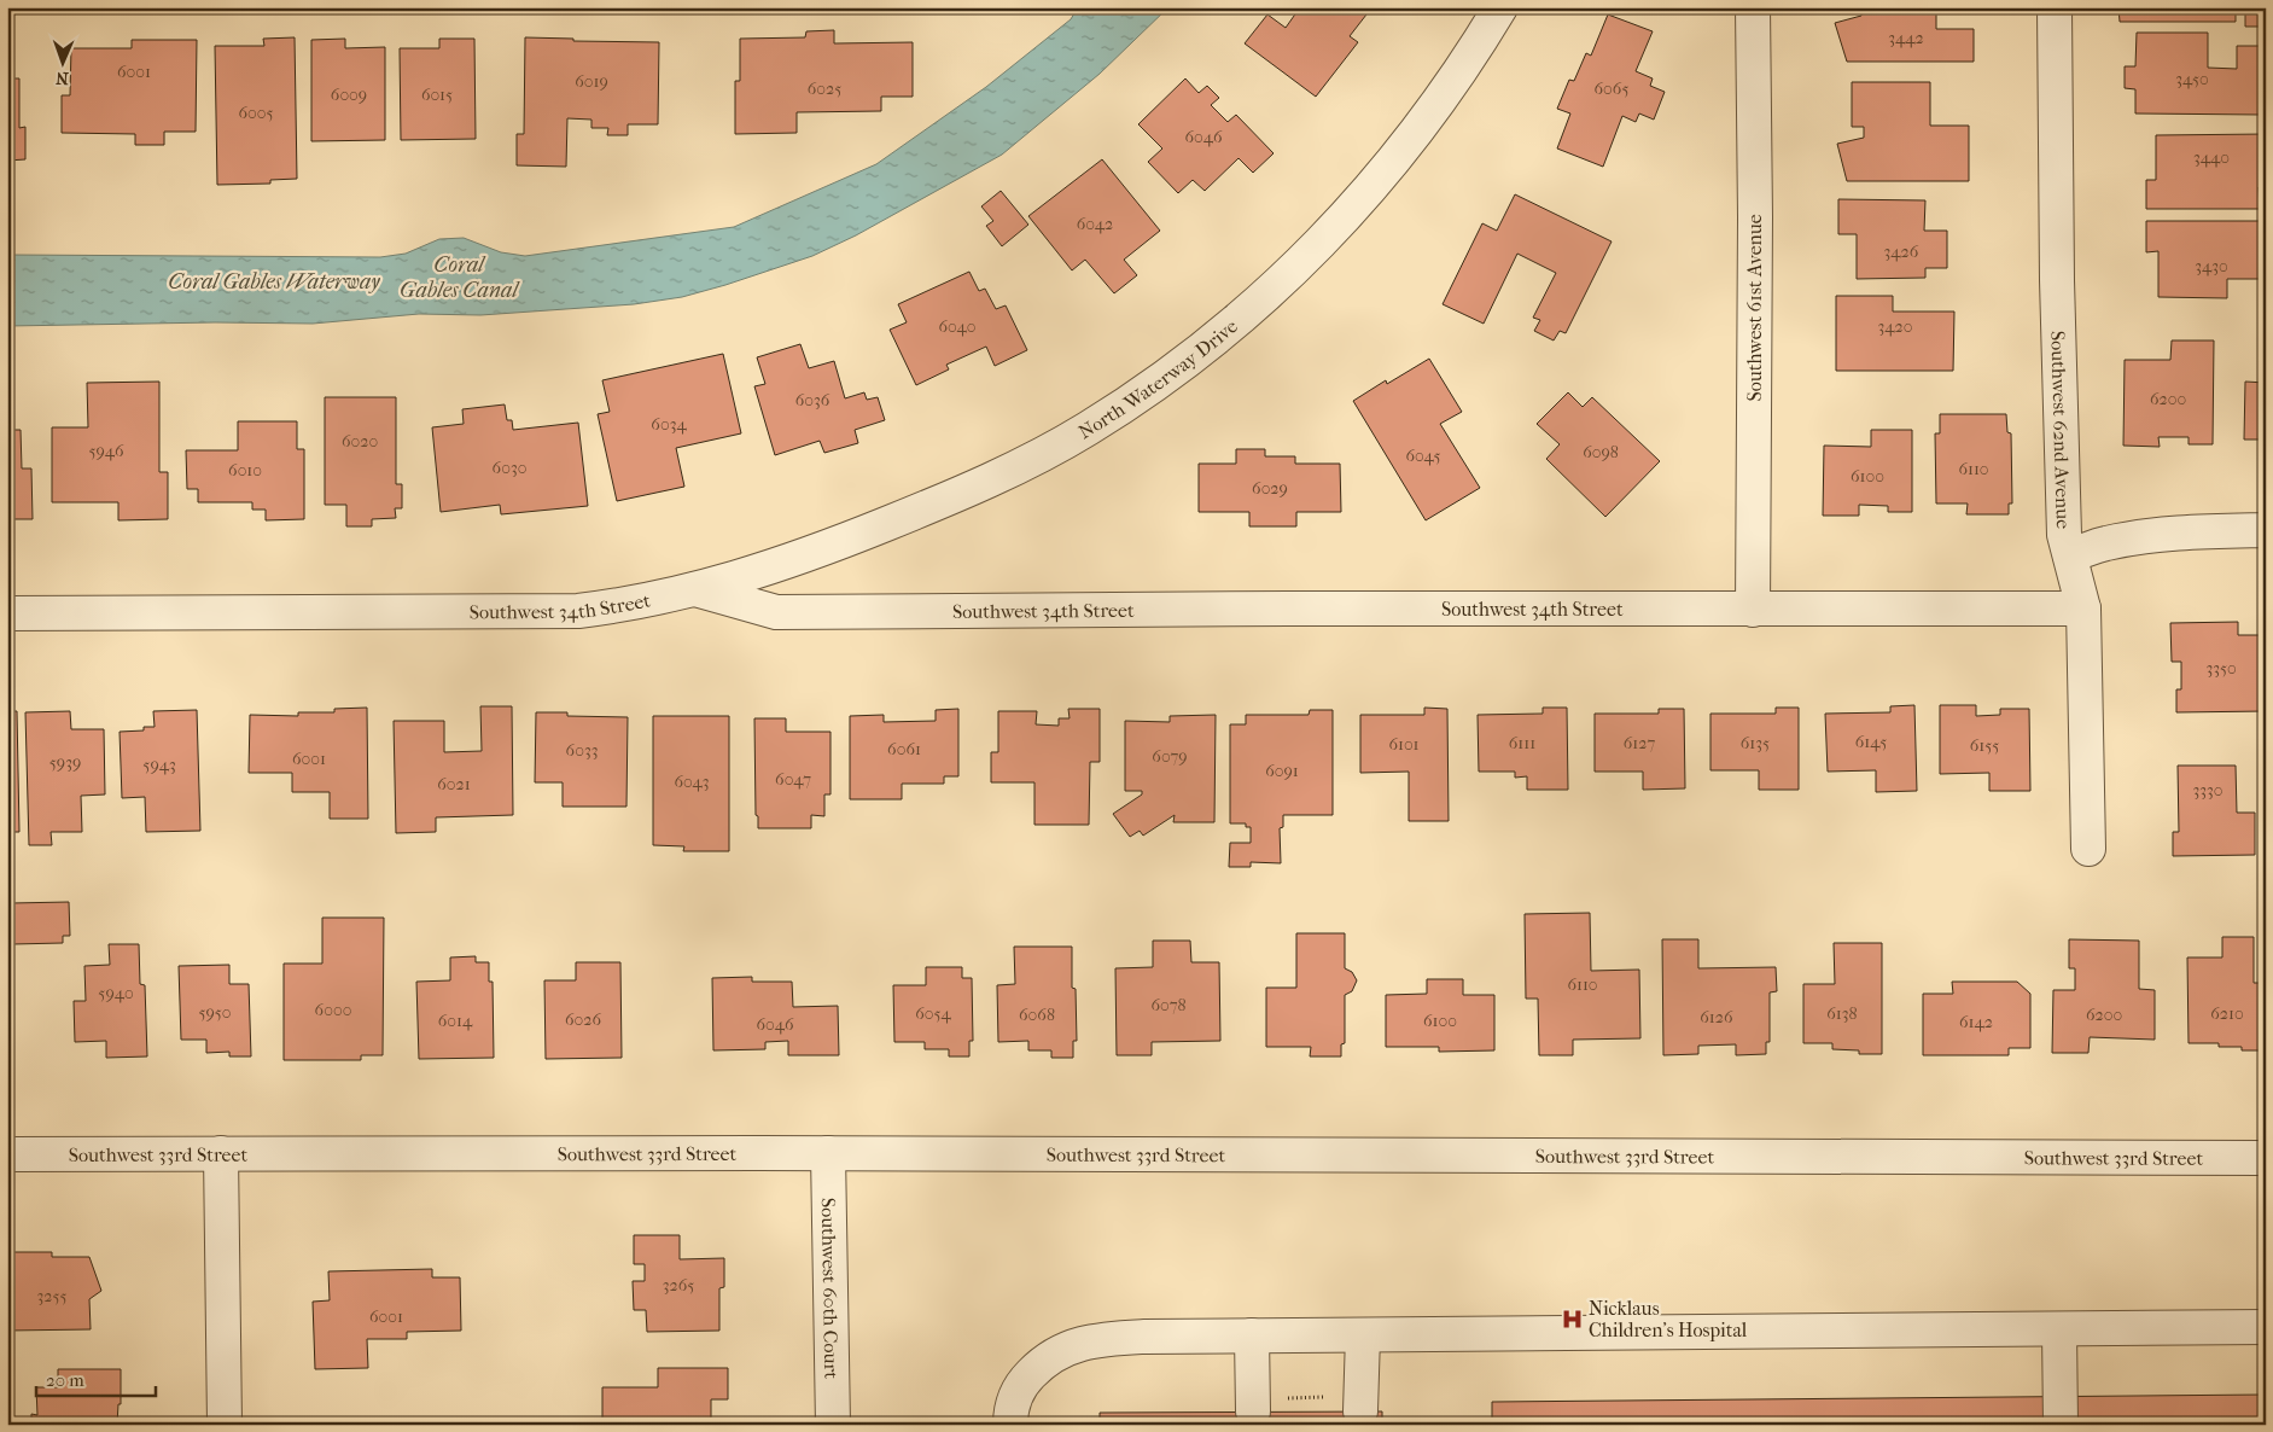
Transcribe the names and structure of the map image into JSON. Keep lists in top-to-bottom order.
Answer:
{
  "streets": {
    "street": [
      "Southwest 61st Avenue",
      "North Waterway Drive",
      "Southwest 62nd Avenue",
      "Southwest 34th Street",
      "Southwest 33rd Street",
      "Southwest 60th Court"
    ]
  },
  "crossings": [
    ["Southwest 61st Avenue", "Southwest 34th Street"],
    ["North Waterway Drive", "Southwest 34th Street"],
    ["Southwest 62nd Avenue", "Southwest 34th Street"],
    ["Southwest 33rd Street", "Southwest 60th Court"]
  ],
  "water": ["Coral Gables Canal", "Coral Gables Waterway"],
  "places": {
    "hospital": ["Nicklaus Children's Hospital"]
  },
  "house_numbers": [
    "3442",
    "6001",
    "3450",
    "6019",
    "6025",
    "6065",
    "6009",
    "6015",
    "6005",
    "6046",
    "3440",
    "6042",
    "3426",
    "3430",
    "6040",
    "3420",
    "6200",
    "6036",
    "6034",
    "6020",
    "5946",
    "6098",
    "6045",
    "6030",
    "6110",
    "6010",
    "6100",
    "6029",
    "3350",
    "6145",
    "6111",
    "6127",
    "6135",
    "6101",
    "6155",
    "6061",
    "6033",
    "6079",
    "6001",
    "5939",
    "5943",
    "6091",
    "6047",
    "6043",
    "6021",
    "3330",
    "6110",
    "5940",
    "6078",
    "6000",
    "5950",
    "6054",
    "6138",
    "6210",
    "6068",
    "6200",
    "6126",
    "6026",
    "6014",
    "6100",
    "6142",
    "6046",
    "3265",
    "3255",
    "6001"
  ],
  "scale_bar": "20 m",
  "north": "bottom"
}
